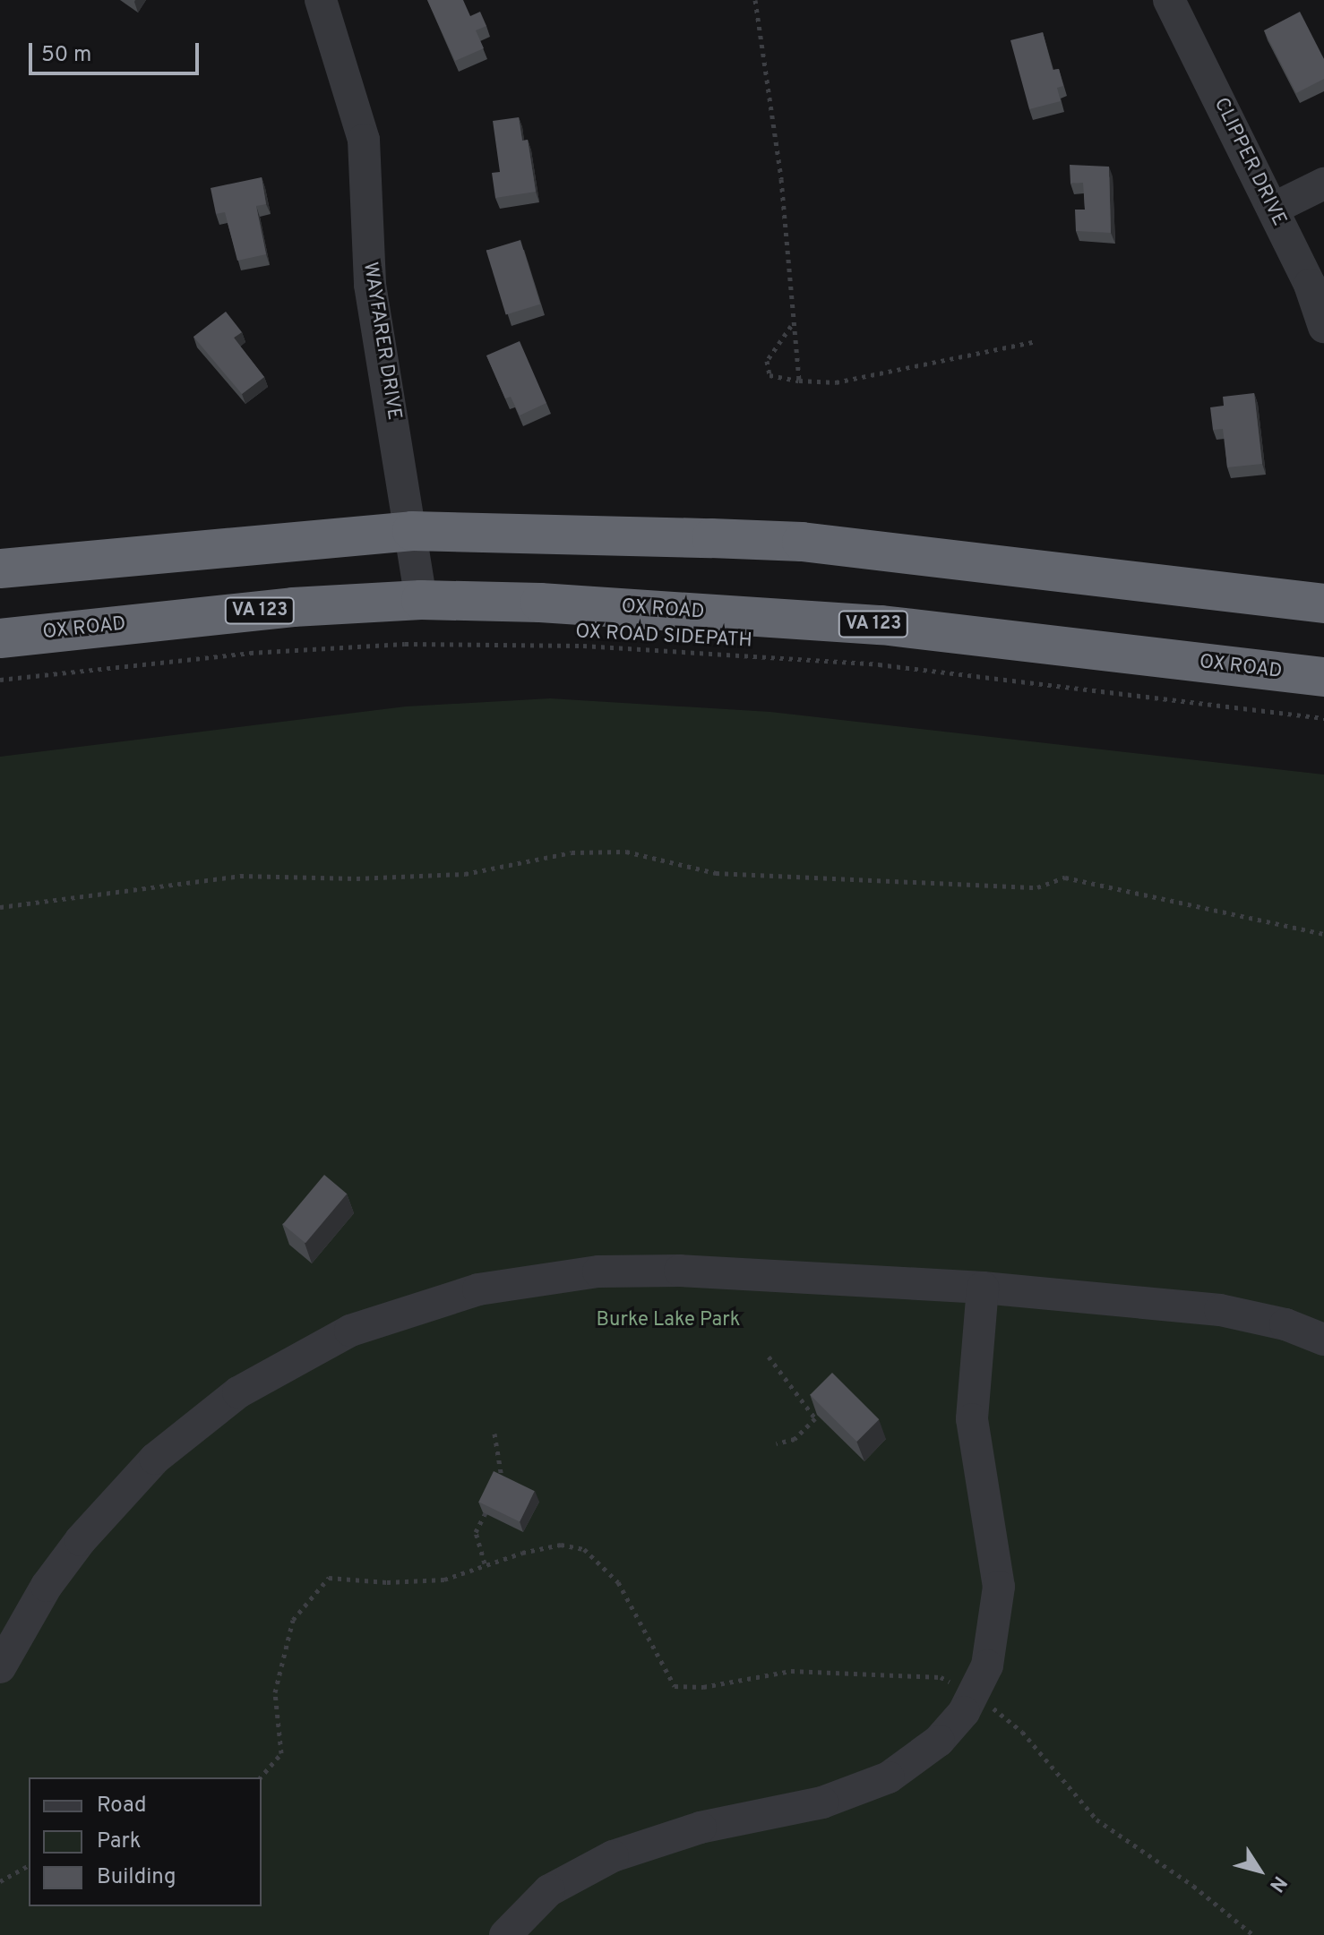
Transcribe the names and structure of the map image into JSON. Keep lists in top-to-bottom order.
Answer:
{
  "streets": {
    "highway": ["OX ROAD", "VA 123"],
    "street": ["CLIPPER DRIVE", "WAYFARER DRIVE"],
    "path": ["OX ROAD SIDEPATH"]
  },
  "crossings": [
    ["WAYFARER DRIVE", "OX ROAD"]
  ],
  "parks": ["Burke Lake Park"],
  "legend": ["Road", "Park", "Building"],
  "scale_bar": "50 m",
  "north": "bottom right"
}
